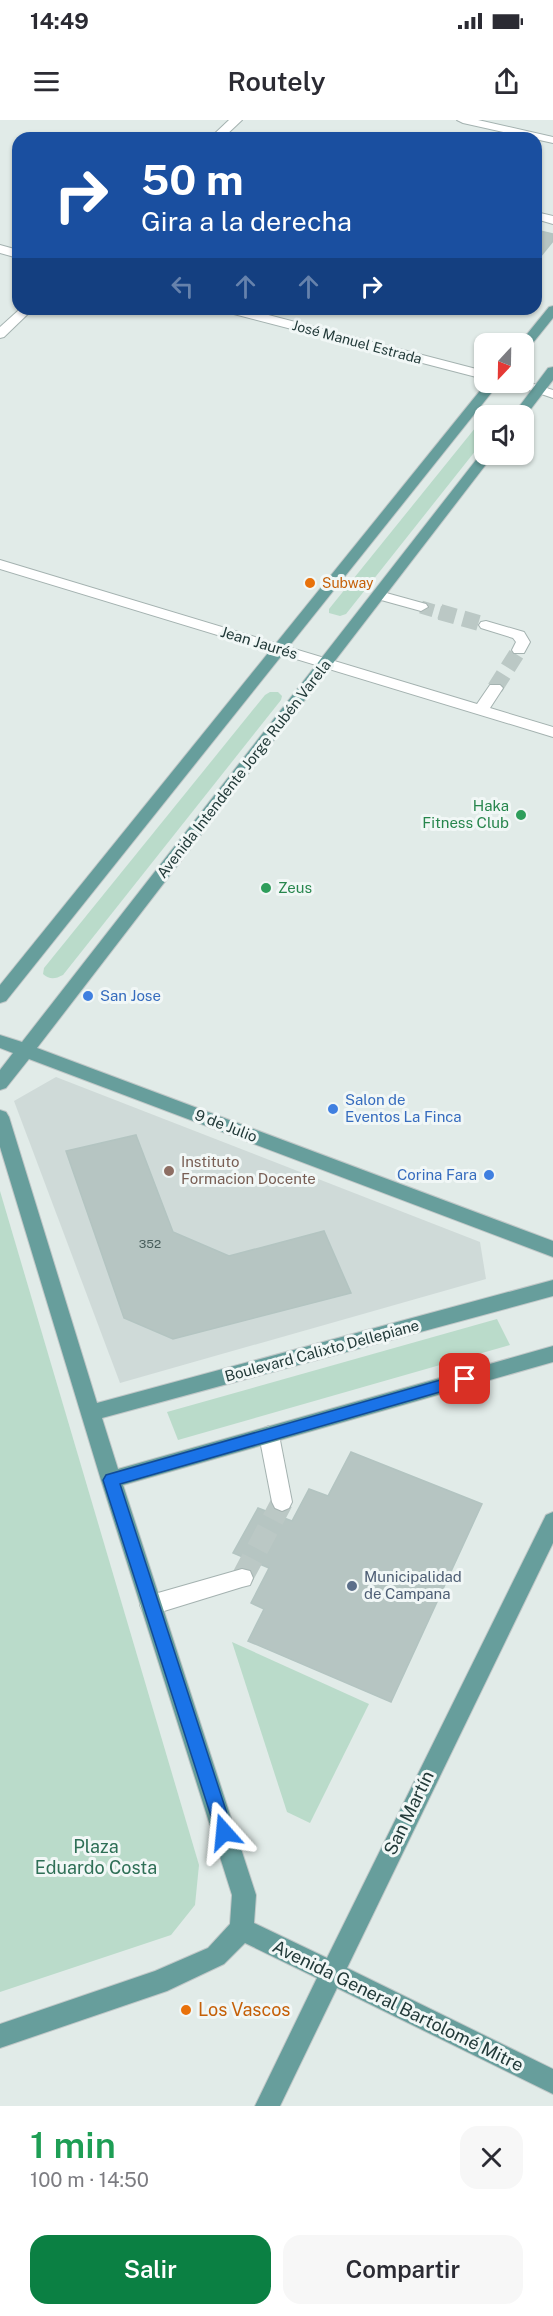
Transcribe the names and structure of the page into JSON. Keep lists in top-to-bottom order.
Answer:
{
  "streets": {
    "main road": [
      "Avenida Intendente Jorge Rubén Varela",
      "9 de Julio",
      "Boulevard Calixto Dellepiane",
      "San Martín",
      "Avenida General Bartolomé Mitre"
    ],
    "street": ["José Manuel Estrada", "Jean Jaurés"]
  },
  "crossings": [
    ["Jean Jaurés", "Avenida Intendente Jorge Rubén Varela"],
    ["Avenida Intendente Jorge Rubén Varela", "9 de Julio"],
    ["San Martín", "Avenida General Bartolomé Mitre"]
  ],
  "parks": ["Plaza Eduardo Costa"],
  "places": [
    "Subway",
    "Haka Fitness Club",
    "Zeus",
    "San Jose",
    "Salon de Eventos La Finca",
    "Instituto Formacion Docente",
    "Corina Fara",
    "Municipalidad de Campana",
    "Los Vascos"
  ],
  "house_numbers": ["352"],
  "north": "bottom",
  "page": {
    "status": "14:49",
    "header": "Routely",
    "turn": ["50 m", "Gira a la derecha"],
    "heading": ["1 min", "100 m · 14:50"],
    "buttons": ["Salir", "Compartir"]
  }
}
